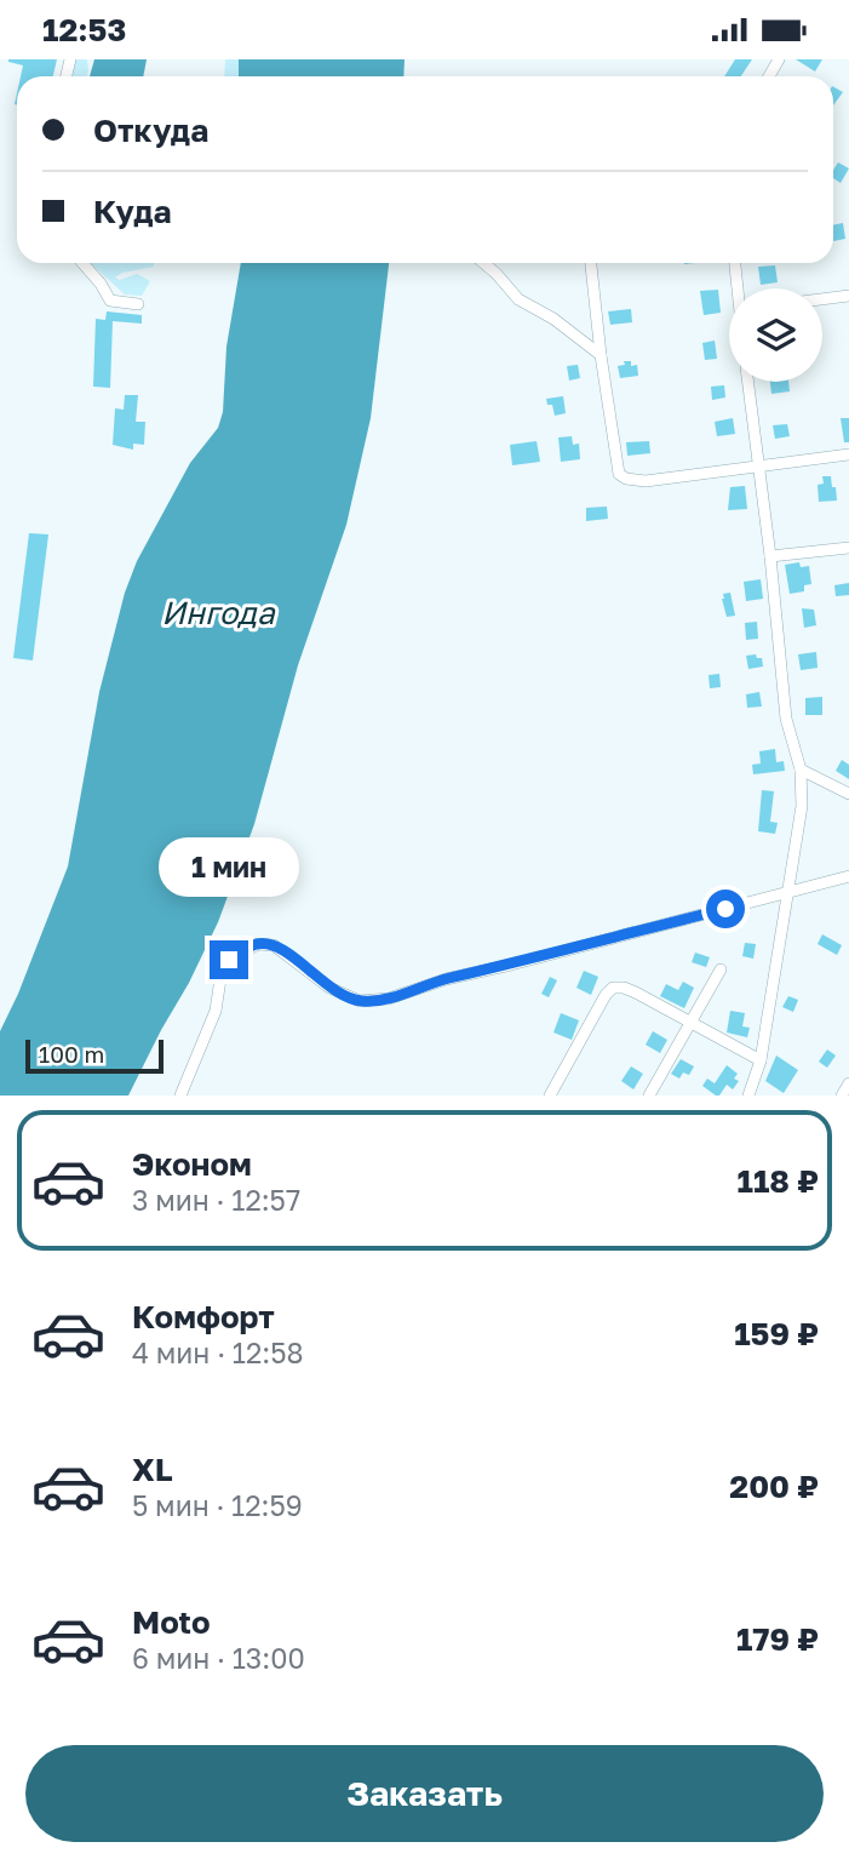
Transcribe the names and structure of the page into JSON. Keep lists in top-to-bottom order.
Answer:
{
  "water": ["Ингода"],
  "scale_bar": "100 m",
  "page": {
    "status": "12:53",
    "banner": ["Откуда", "Куда"],
    "bubble": "1 мин",
    "scale": "100 m",
    "list": [
      {
        "name": "Эконом",
        "note": "3 мин · 12:57",
        "value": "118 ₽"
      },
      {
        "name": "Комфорт",
        "note": "4 мин · 12:58",
        "value": "159 ₽"
      },
      {
        "name": "XL",
        "note": "5 мин · 12:59",
        "value": "200 ₽"
      },
      {
        "name": "Moto",
        "note": "6 мин · 13:00",
        "value": "179 ₽"
      }
    ],
    "buttons": "Заказать"
  }
}
